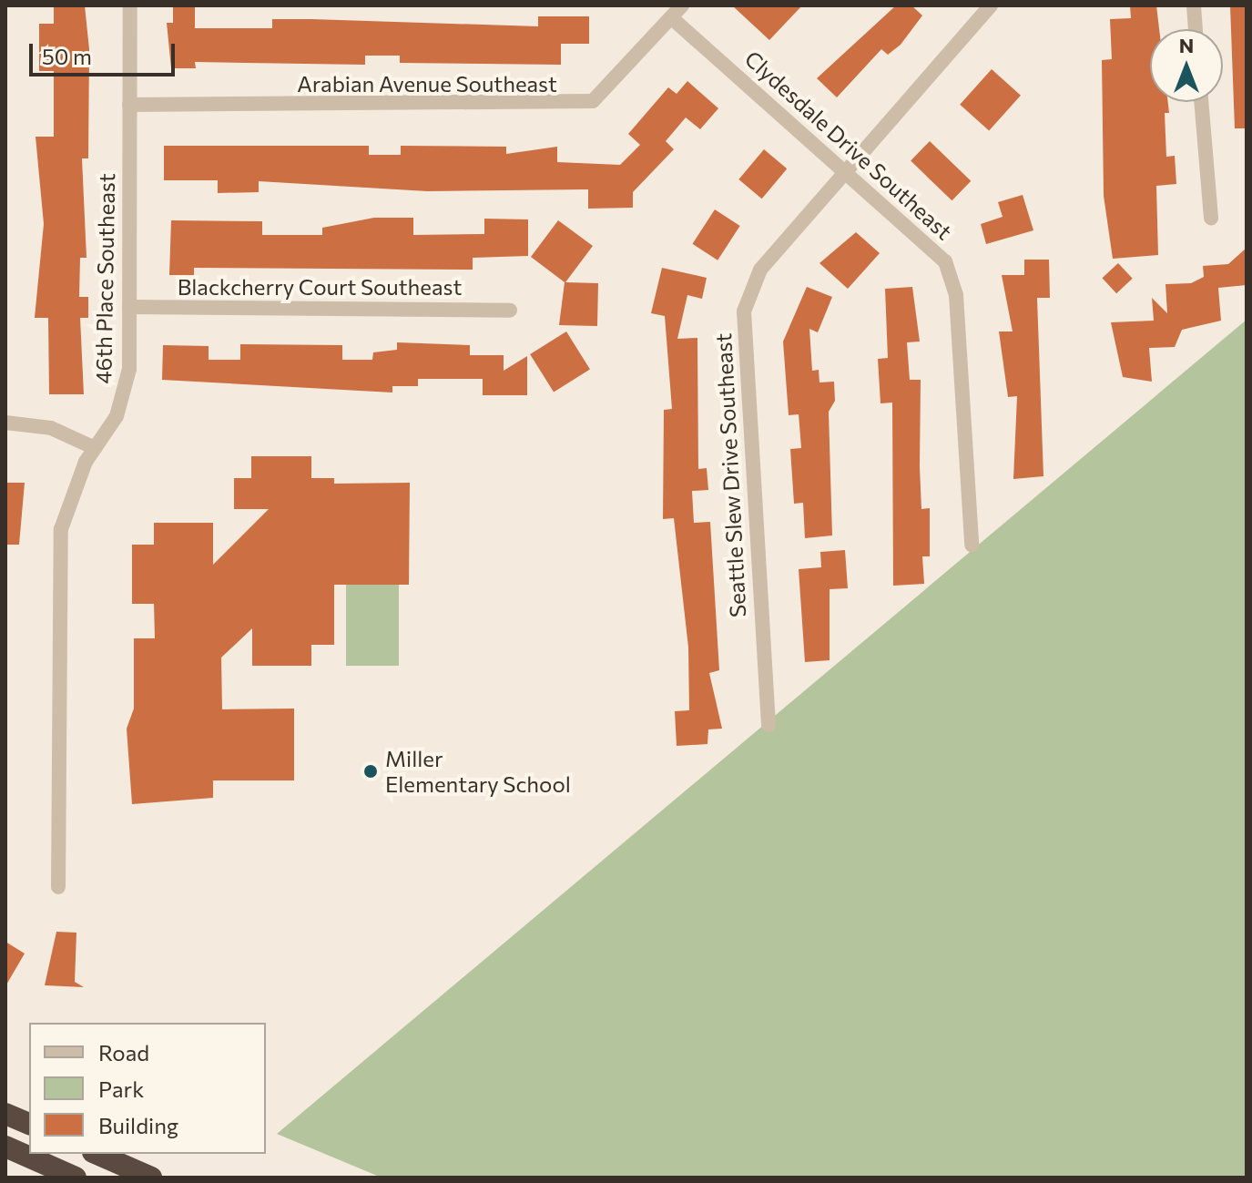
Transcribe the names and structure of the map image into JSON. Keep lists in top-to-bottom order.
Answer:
{
  "streets": {
    "street": [
      "Arabian Avenue Southeast",
      "Clydesdale Drive Southeast",
      "46th Place Southeast",
      "Blackcherry Court Southeast",
      "Seattle Slew Drive Southeast"
    ]
  },
  "crossings": [
    ["Arabian Avenue Southeast", "Clydesdale Drive Southeast"],
    ["Arabian Avenue Southeast", "46th Place Southeast"],
    ["Clydesdale Drive Southeast", "Seattle Slew Drive Southeast"],
    ["46th Place Southeast", "Blackcherry Court Southeast"]
  ],
  "places": ["Miller Elementary School"],
  "legend": ["Road", "Park", "Building"],
  "scale_bar": "50 m",
  "north": "top"
}
